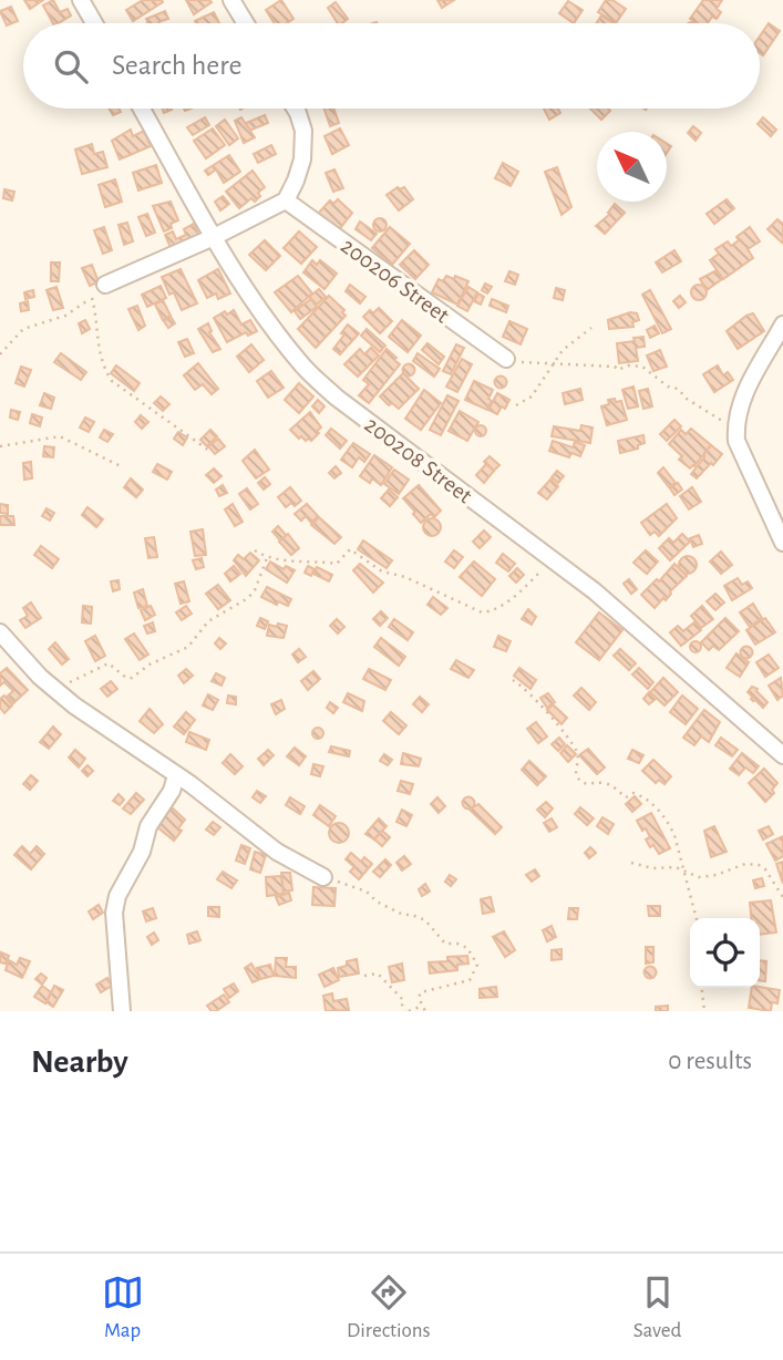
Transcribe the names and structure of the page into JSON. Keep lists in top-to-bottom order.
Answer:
{
  "streets": {
    "street": ["200206 Street", "200208 Street"]
  },
  "north": "top left",
  "page": {
    "search": "Search here",
    "heading": ["Nearby", "0 results"],
    "nav": ["Map", "Directions", "Saved"]
  }
}
